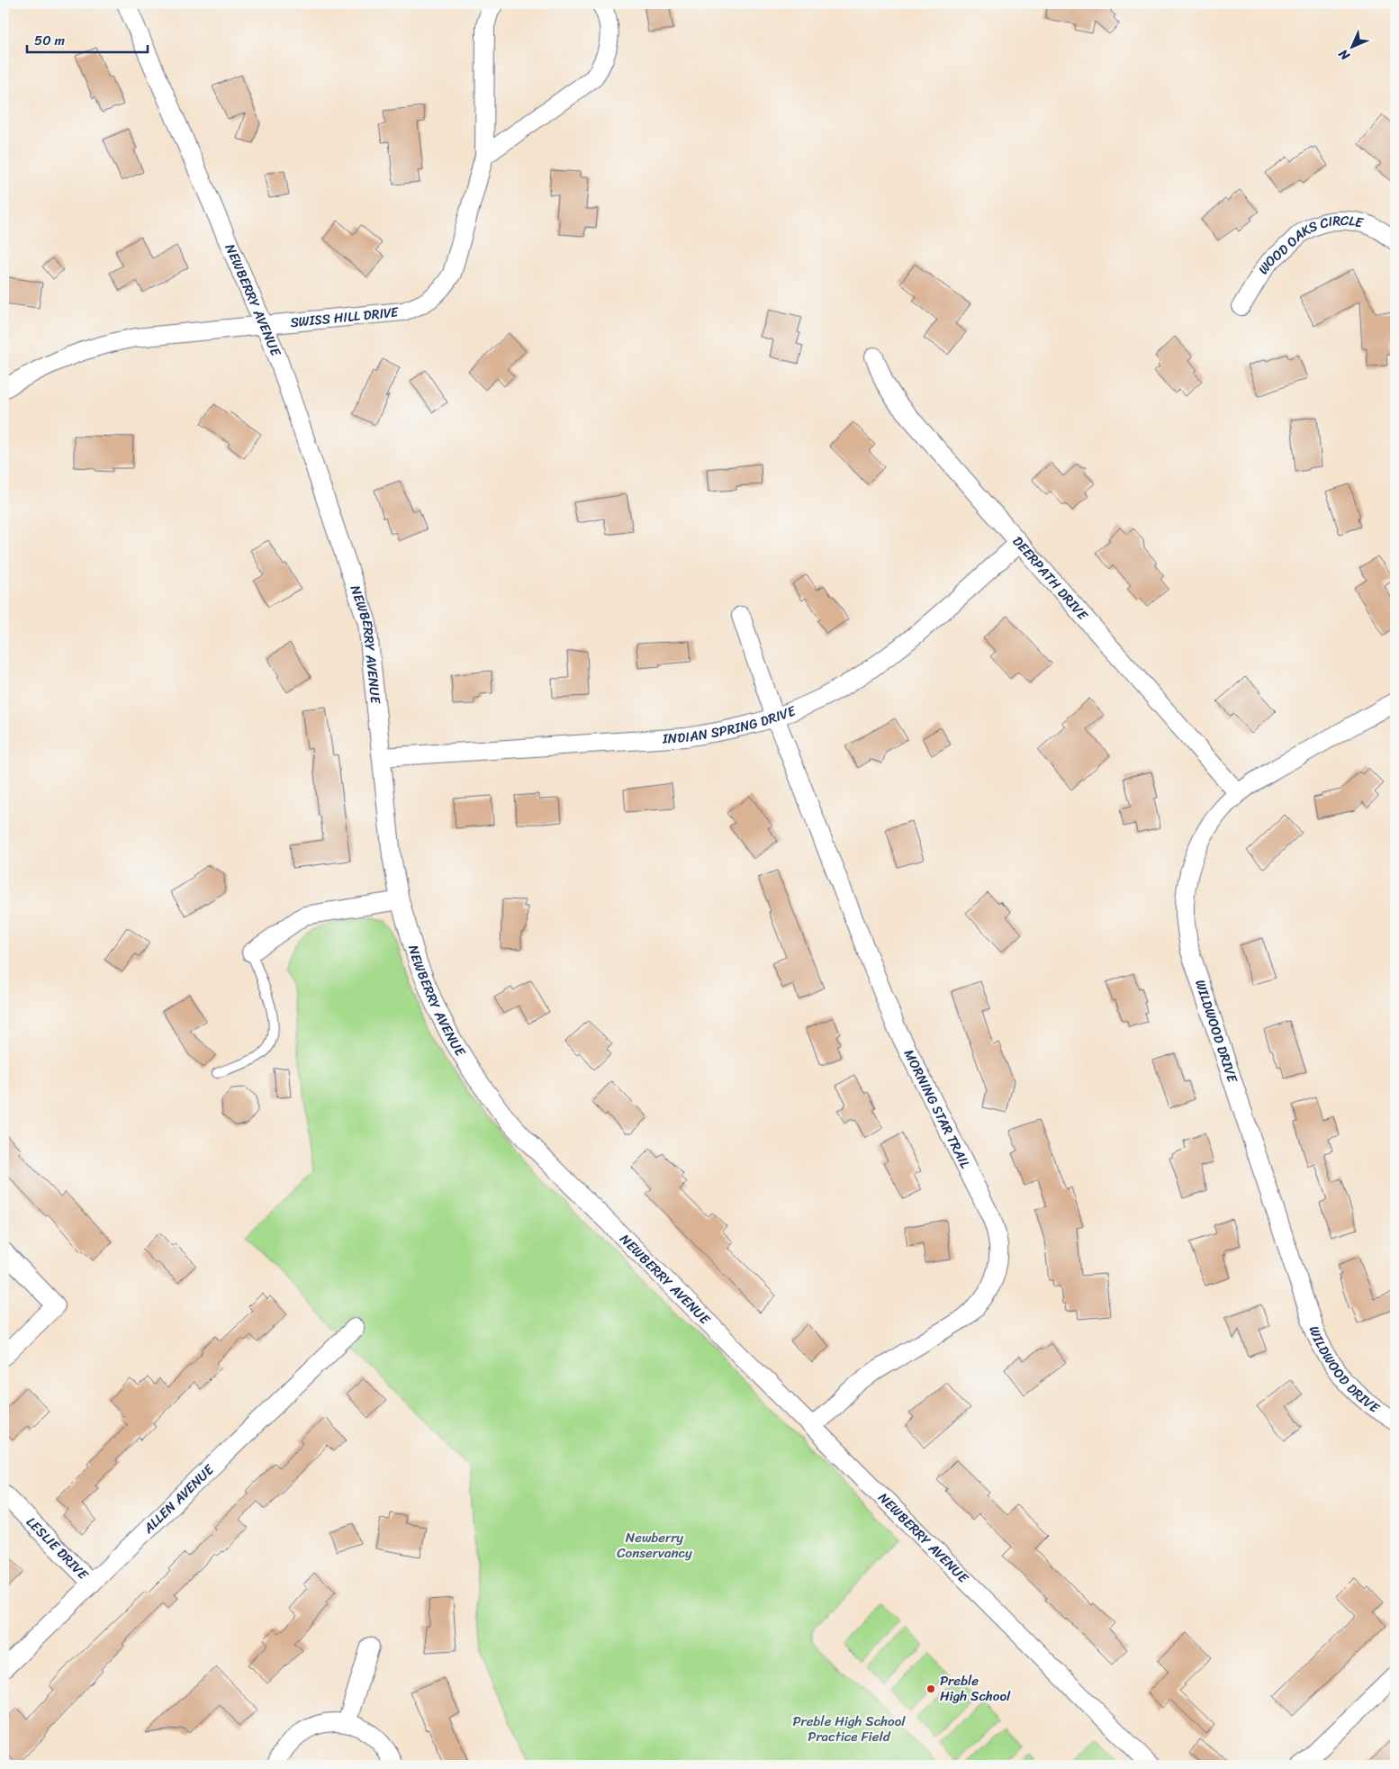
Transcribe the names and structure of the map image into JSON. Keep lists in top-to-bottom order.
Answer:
{
  "streets": {
    "street": [
      "WOOD OAKS CIRCLE",
      "NEWBERRY AVENUE",
      "SWISS HILL DRIVE",
      "DEERPATH DRIVE",
      "INDIAN SPRING DRIVE",
      "WILDWOOD DRIVE",
      "MORNING STAR TRAIL",
      "ALLEN AVENUE",
      "LESLIE DRIVE"
    ]
  },
  "crossings": [
    ["NEWBERRY AVENUE", "SWISS HILL DRIVE"],
    ["NEWBERRY AVENUE", "INDIAN SPRING DRIVE"],
    ["NEWBERRY AVENUE", "MORNING STAR TRAIL"],
    ["DEERPATH DRIVE", "INDIAN SPRING DRIVE"],
    ["DEERPATH DRIVE", "WILDWOOD DRIVE"],
    ["INDIAN SPRING DRIVE", "MORNING STAR TRAIL"],
    ["ALLEN AVENUE", "LESLIE DRIVE"]
  ],
  "parks": ["Newberry Conservancy", "Preble High School Practice Field"],
  "places": ["Preble High School"],
  "scale_bar": "50 m",
  "north": "bottom left"
}
